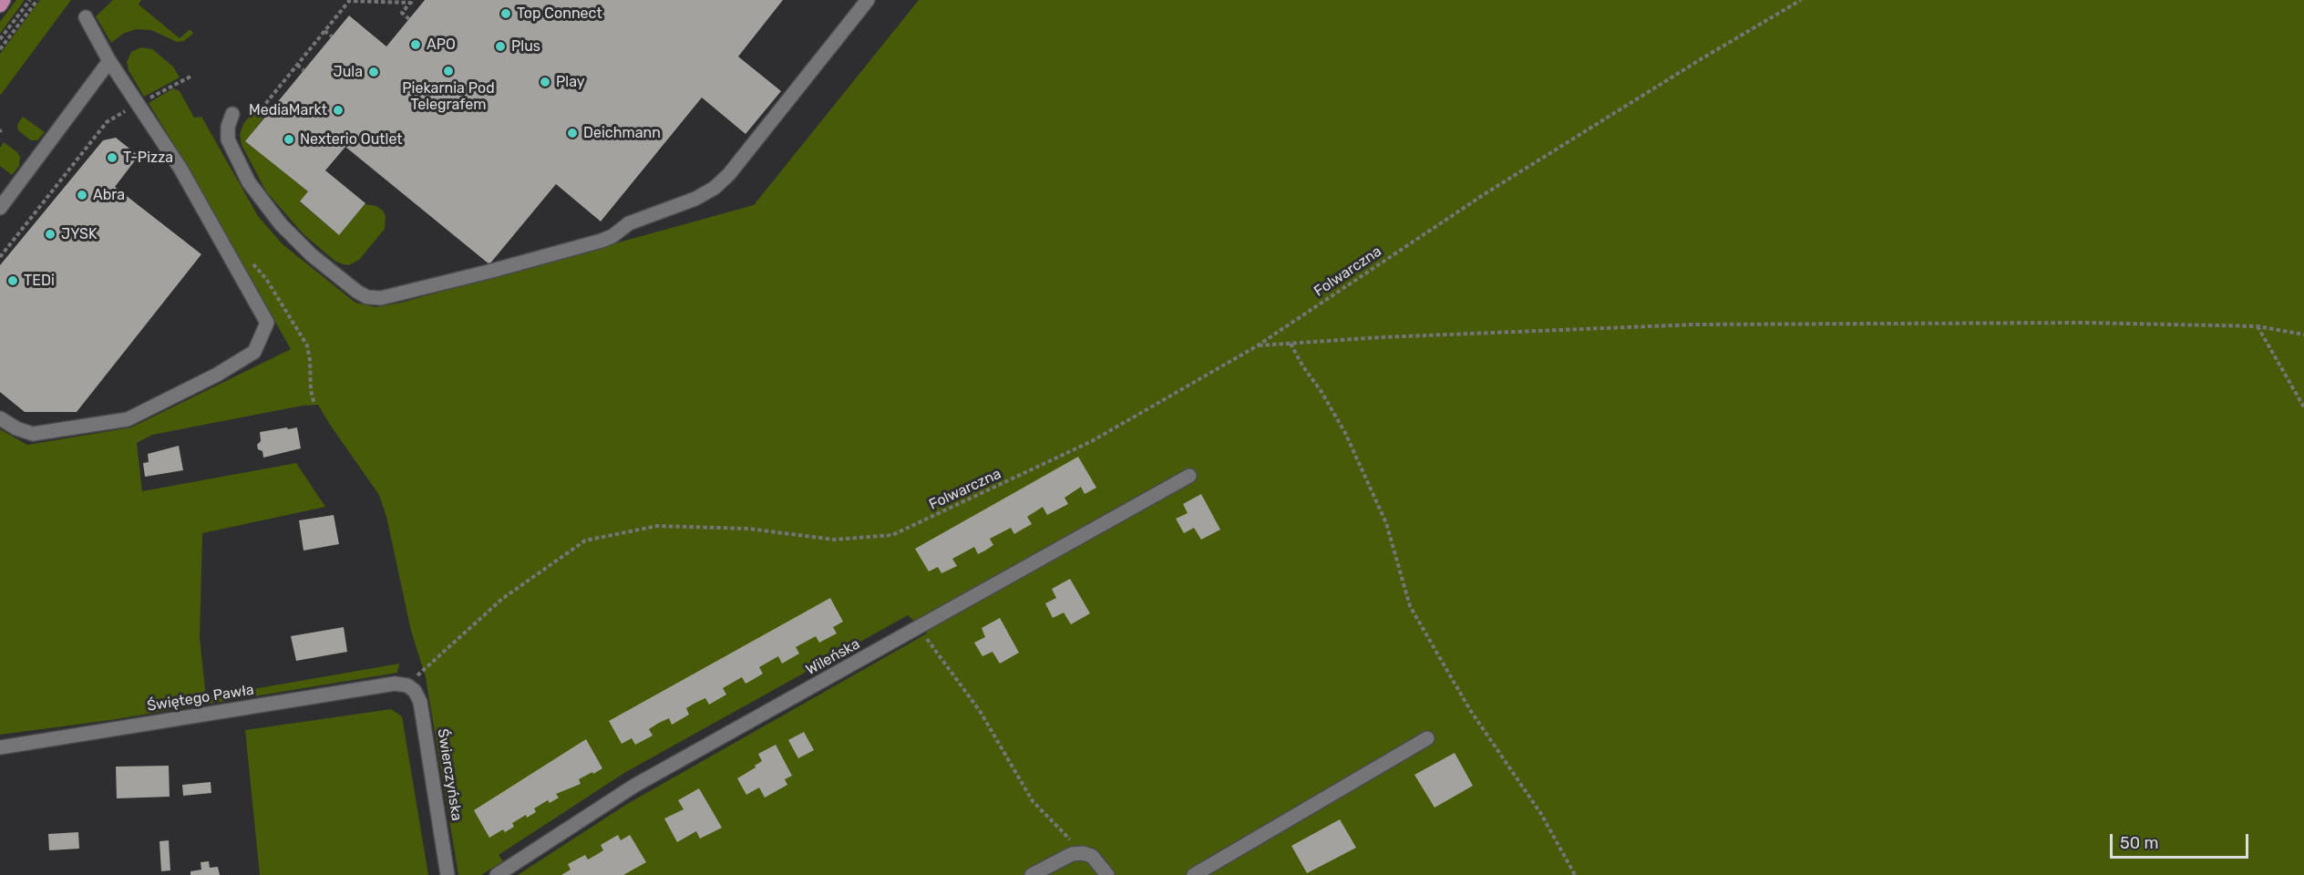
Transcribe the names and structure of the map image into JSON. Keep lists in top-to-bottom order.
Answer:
{
  "streets": {
    "street": ["Wileńska", "Świętego Pawła", "Świerczyńska"],
    "path": ["Folwarczna"]
  },
  "crossings": [
    ["Folwarczna", "Świętego Pawła"],
    ["Folwarczna", "Świerczyńska"],
    ["Świętego Pawła", "Świerczyńska"]
  ],
  "places": [
    "Top Connect",
    "APO",
    "Plus",
    "Piekarnia Pod Telegrafem",
    "Jula",
    "Play",
    "MediaMarkt",
    "Deichmann",
    "Nexterio Outlet",
    "T-Pizza",
    "Abra",
    "JYSK",
    "TEDi"
  ],
  "scale_bar": "50 m"
}
